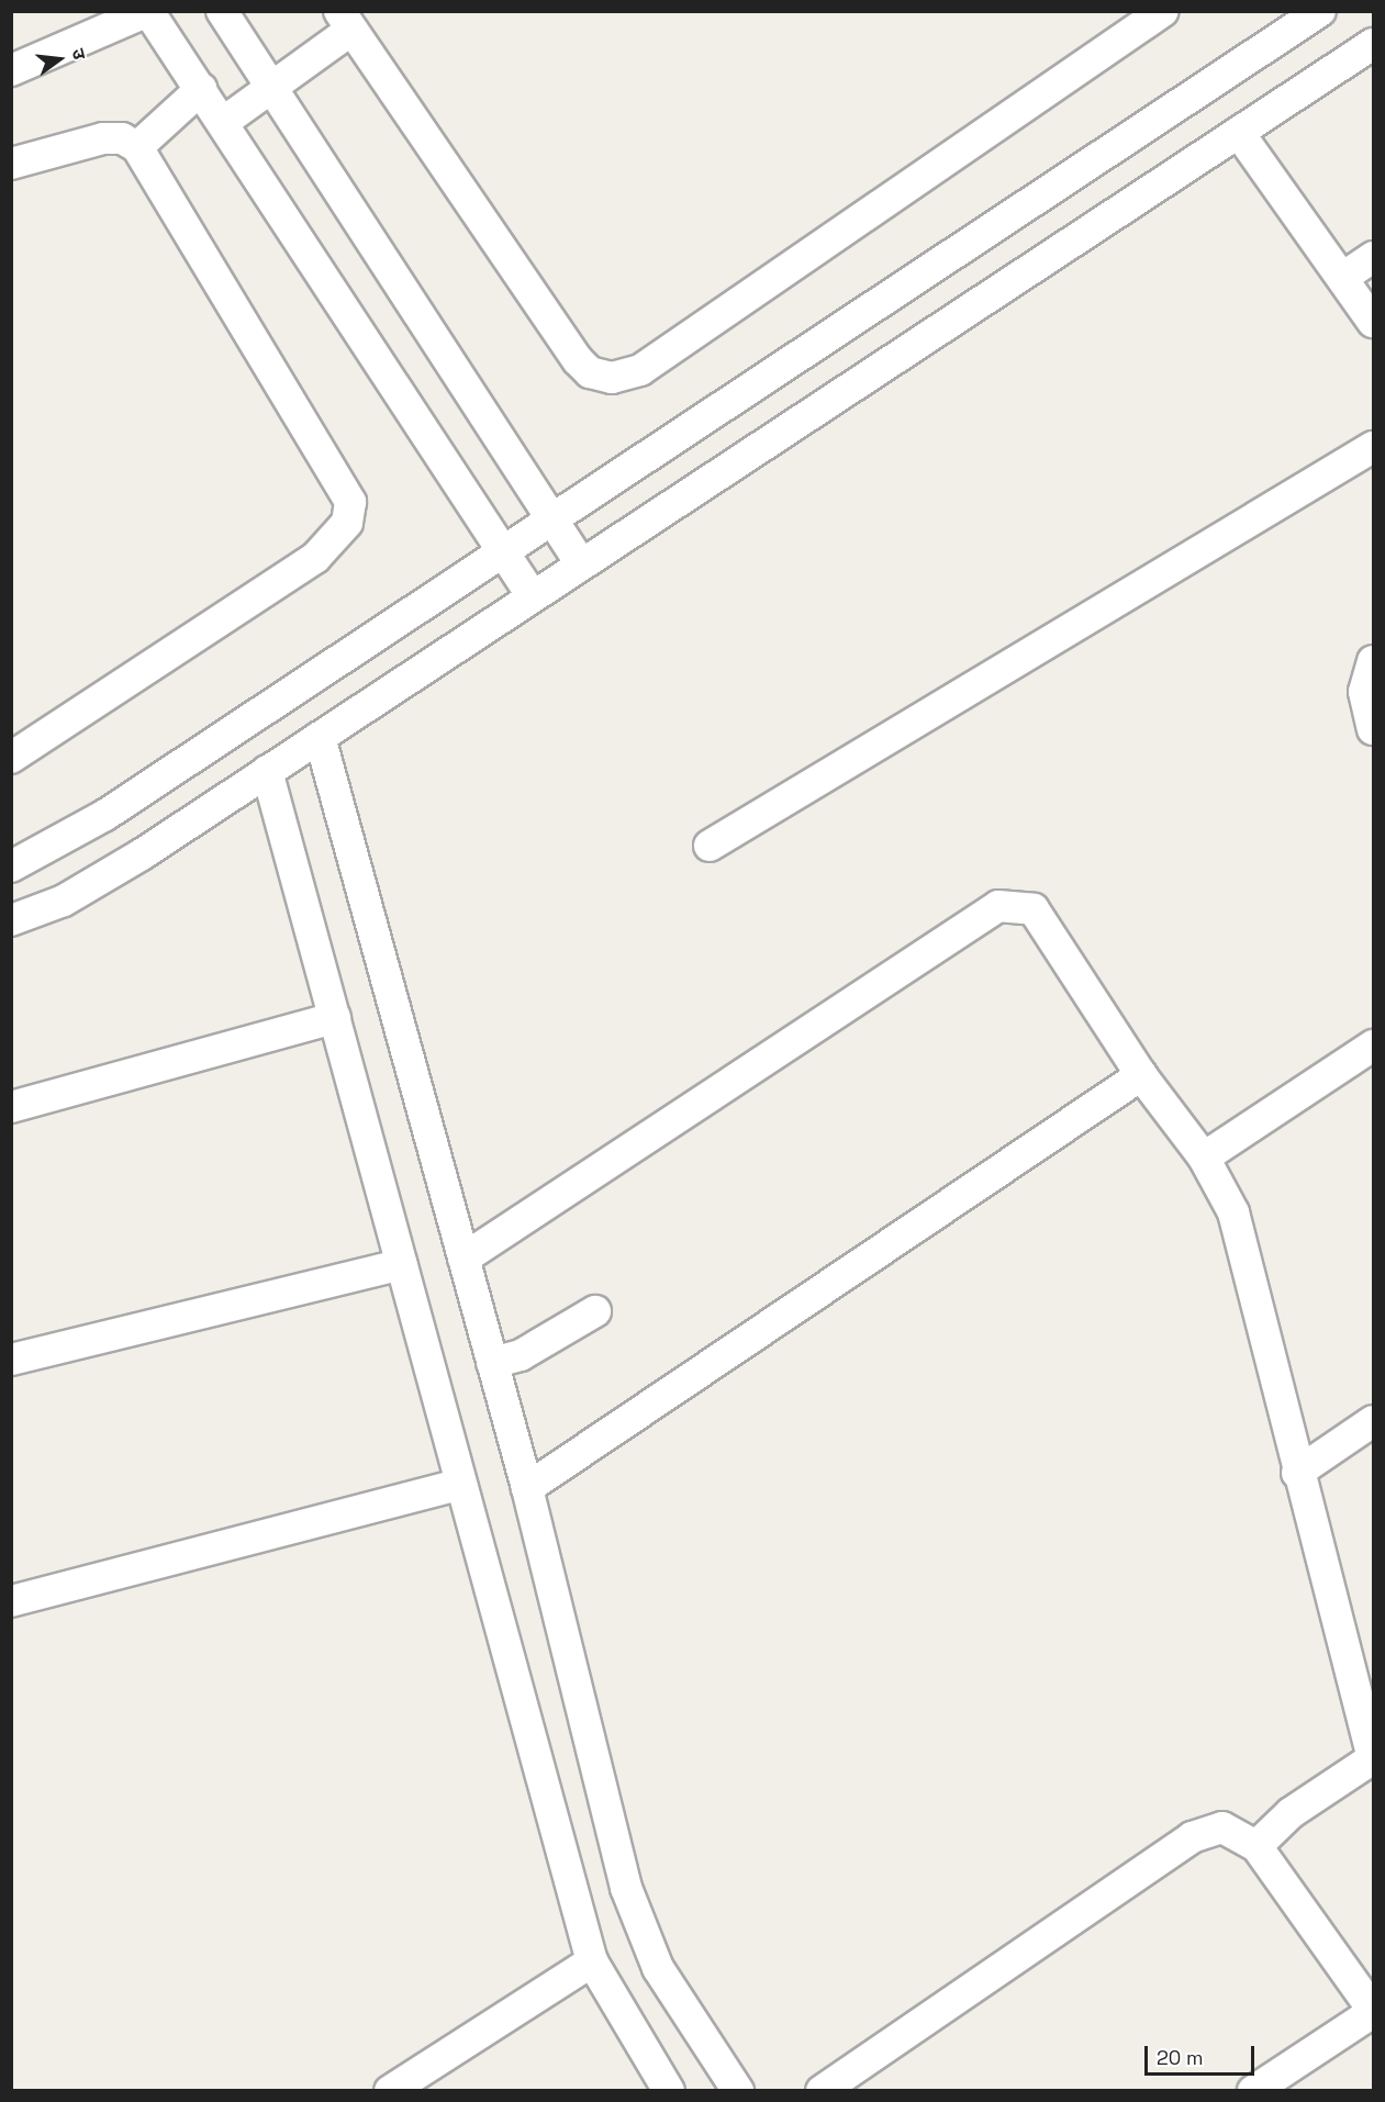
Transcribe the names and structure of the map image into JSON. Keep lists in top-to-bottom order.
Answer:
{
  "scale_bar": "20 m",
  "north": "right"
}
